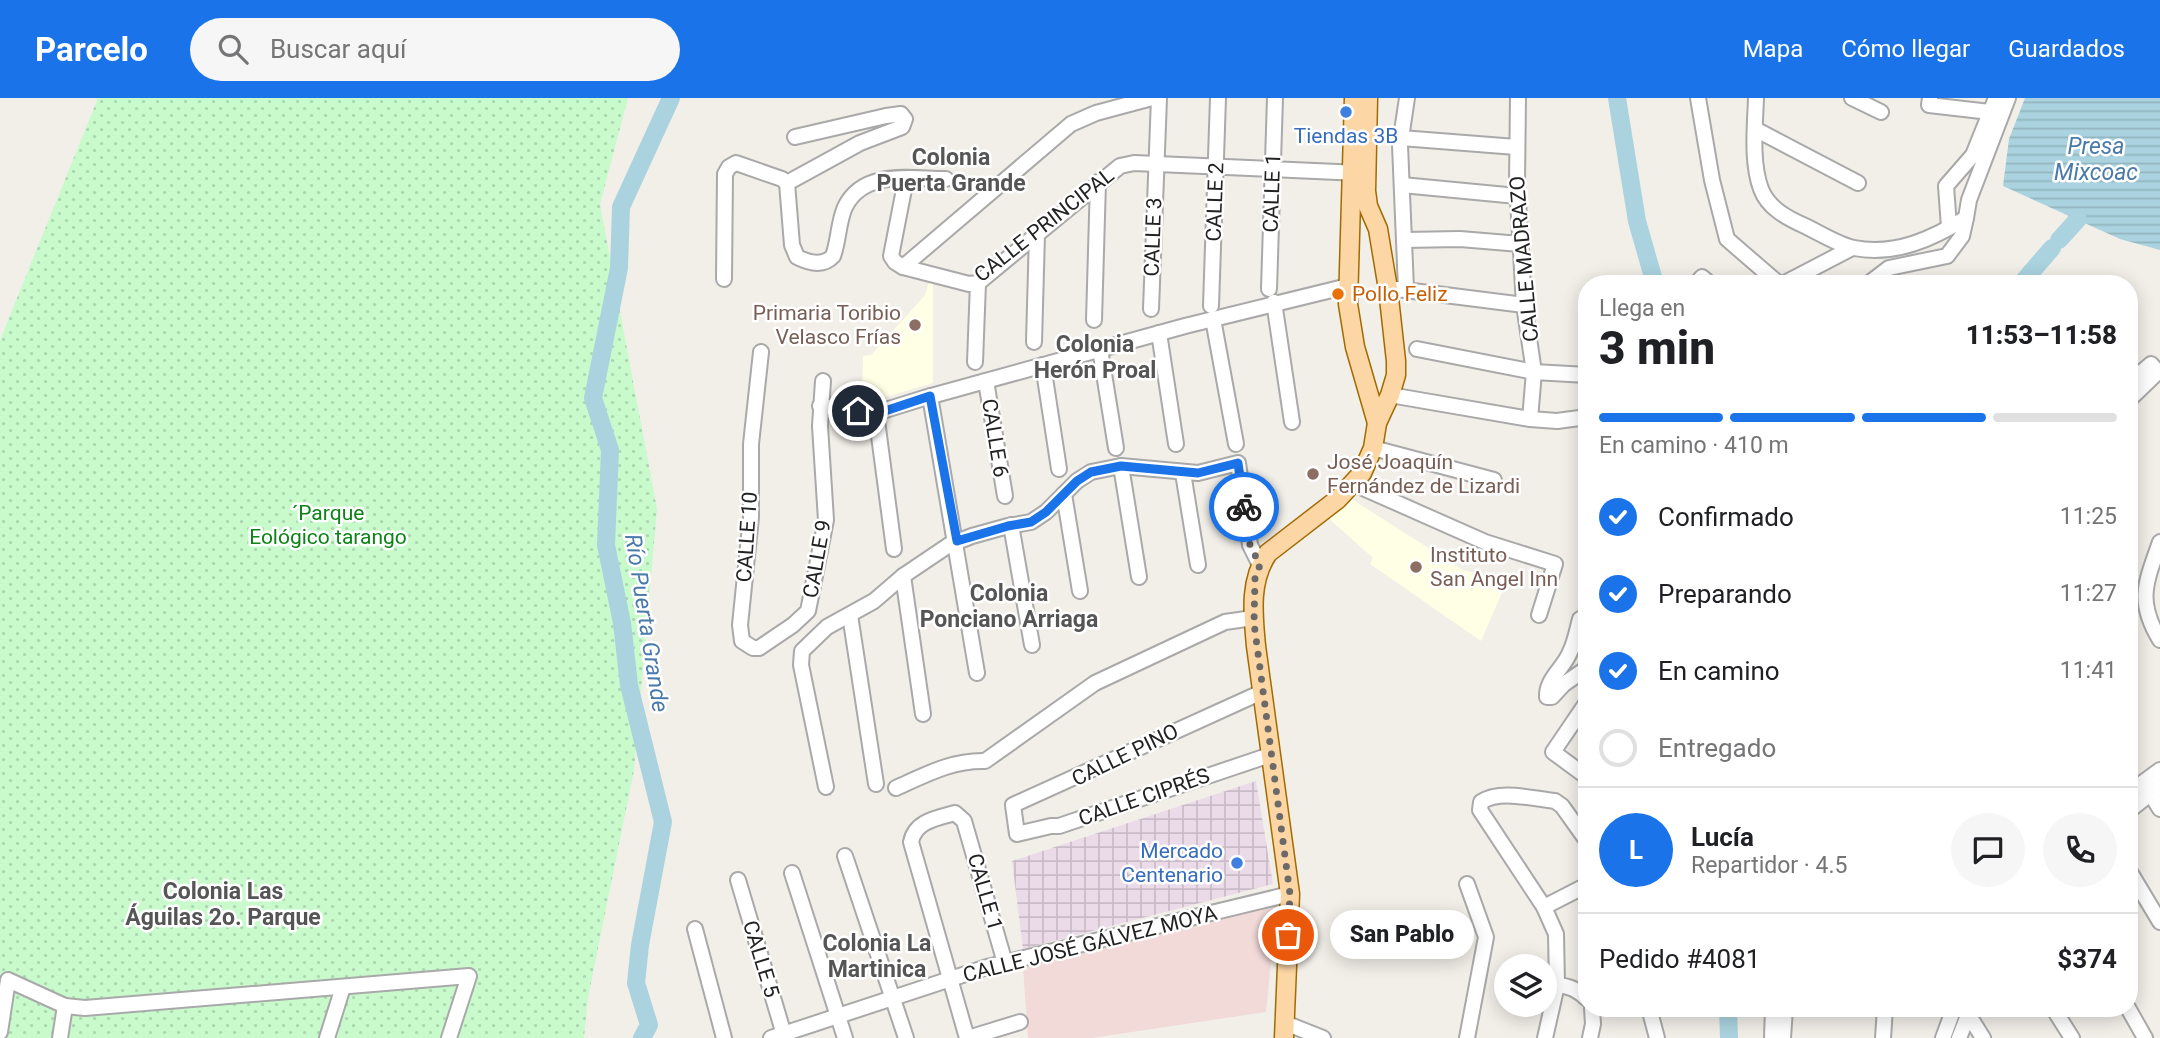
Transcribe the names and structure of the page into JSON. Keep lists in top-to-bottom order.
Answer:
{
  "streets": {
    "street": [
      "CALLE 1",
      "CALLE 2",
      "CALLE PRINCIPAL",
      "CALLE 3",
      "CALLE MADRAZO",
      "CALLE 6",
      "CALLE 10",
      "CALLE 9",
      "CALLE PINO",
      "CALLE CIPRÉS",
      "CALLE JOSÉ GÁLVEZ MOYA",
      "CALLE 5"
    ]
  },
  "crossings": [
    ["CALLE 1", "CALLE PRINCIPAL"],
    ["CALLE 1", "CALLE JOSÉ GÁLVEZ MOYA"],
    ["CALLE 2", "CALLE PRINCIPAL"],
    ["CALLE PRINCIPAL", "CALLE 3"],
    ["CALLE 10", "CALLE 9"],
    ["CALLE PINO", "CALLE CIPRÉS"],
    ["CALLE JOSÉ GÁLVEZ MOYA", "CALLE 5"]
  ],
  "districts": [
    "Colonia Puerta Grande",
    "Colonia Herón Proal",
    "Colonia Ponciano Arriaga",
    "Colonia Las Águilas 2o. Parque",
    "Colonia La Martinica"
  ],
  "water": ["Presa Mixcoac", "Río Puerta Grande"],
  "parks": ["´Parque Eológico tarango"],
  "places": [
    "Tiendas 3B",
    "Pollo Feliz",
    "Primaria Toribio Velasco Frías",
    "José Joaquín Fernández de Lizardi",
    "Instituto San Angel Inn",
    "Mercado Centenario",
    "San Pablo"
  ],
  "page": {
    "header": "Parcelo",
    "search": "Buscar aquí",
    "nav": ["Mapa", "Cómo llegar", "Guardados"],
    "heading": ["3 min", "Llega en", "11:53–11:58"],
    "panel": [
      "Lucía",
      "Repartidor · 4.5",
      "Pedido #4081",
      "$374"
    ],
    "bar": "En camino · 410 m",
    "list": [
      ["Confirmado", "11:25"],
      ["Preparando", "11:27"],
      ["En camino", "11:41"],
      "Entregado"
    ],
    "round": "L",
    "bubble": "San Pablo"
  }
}
